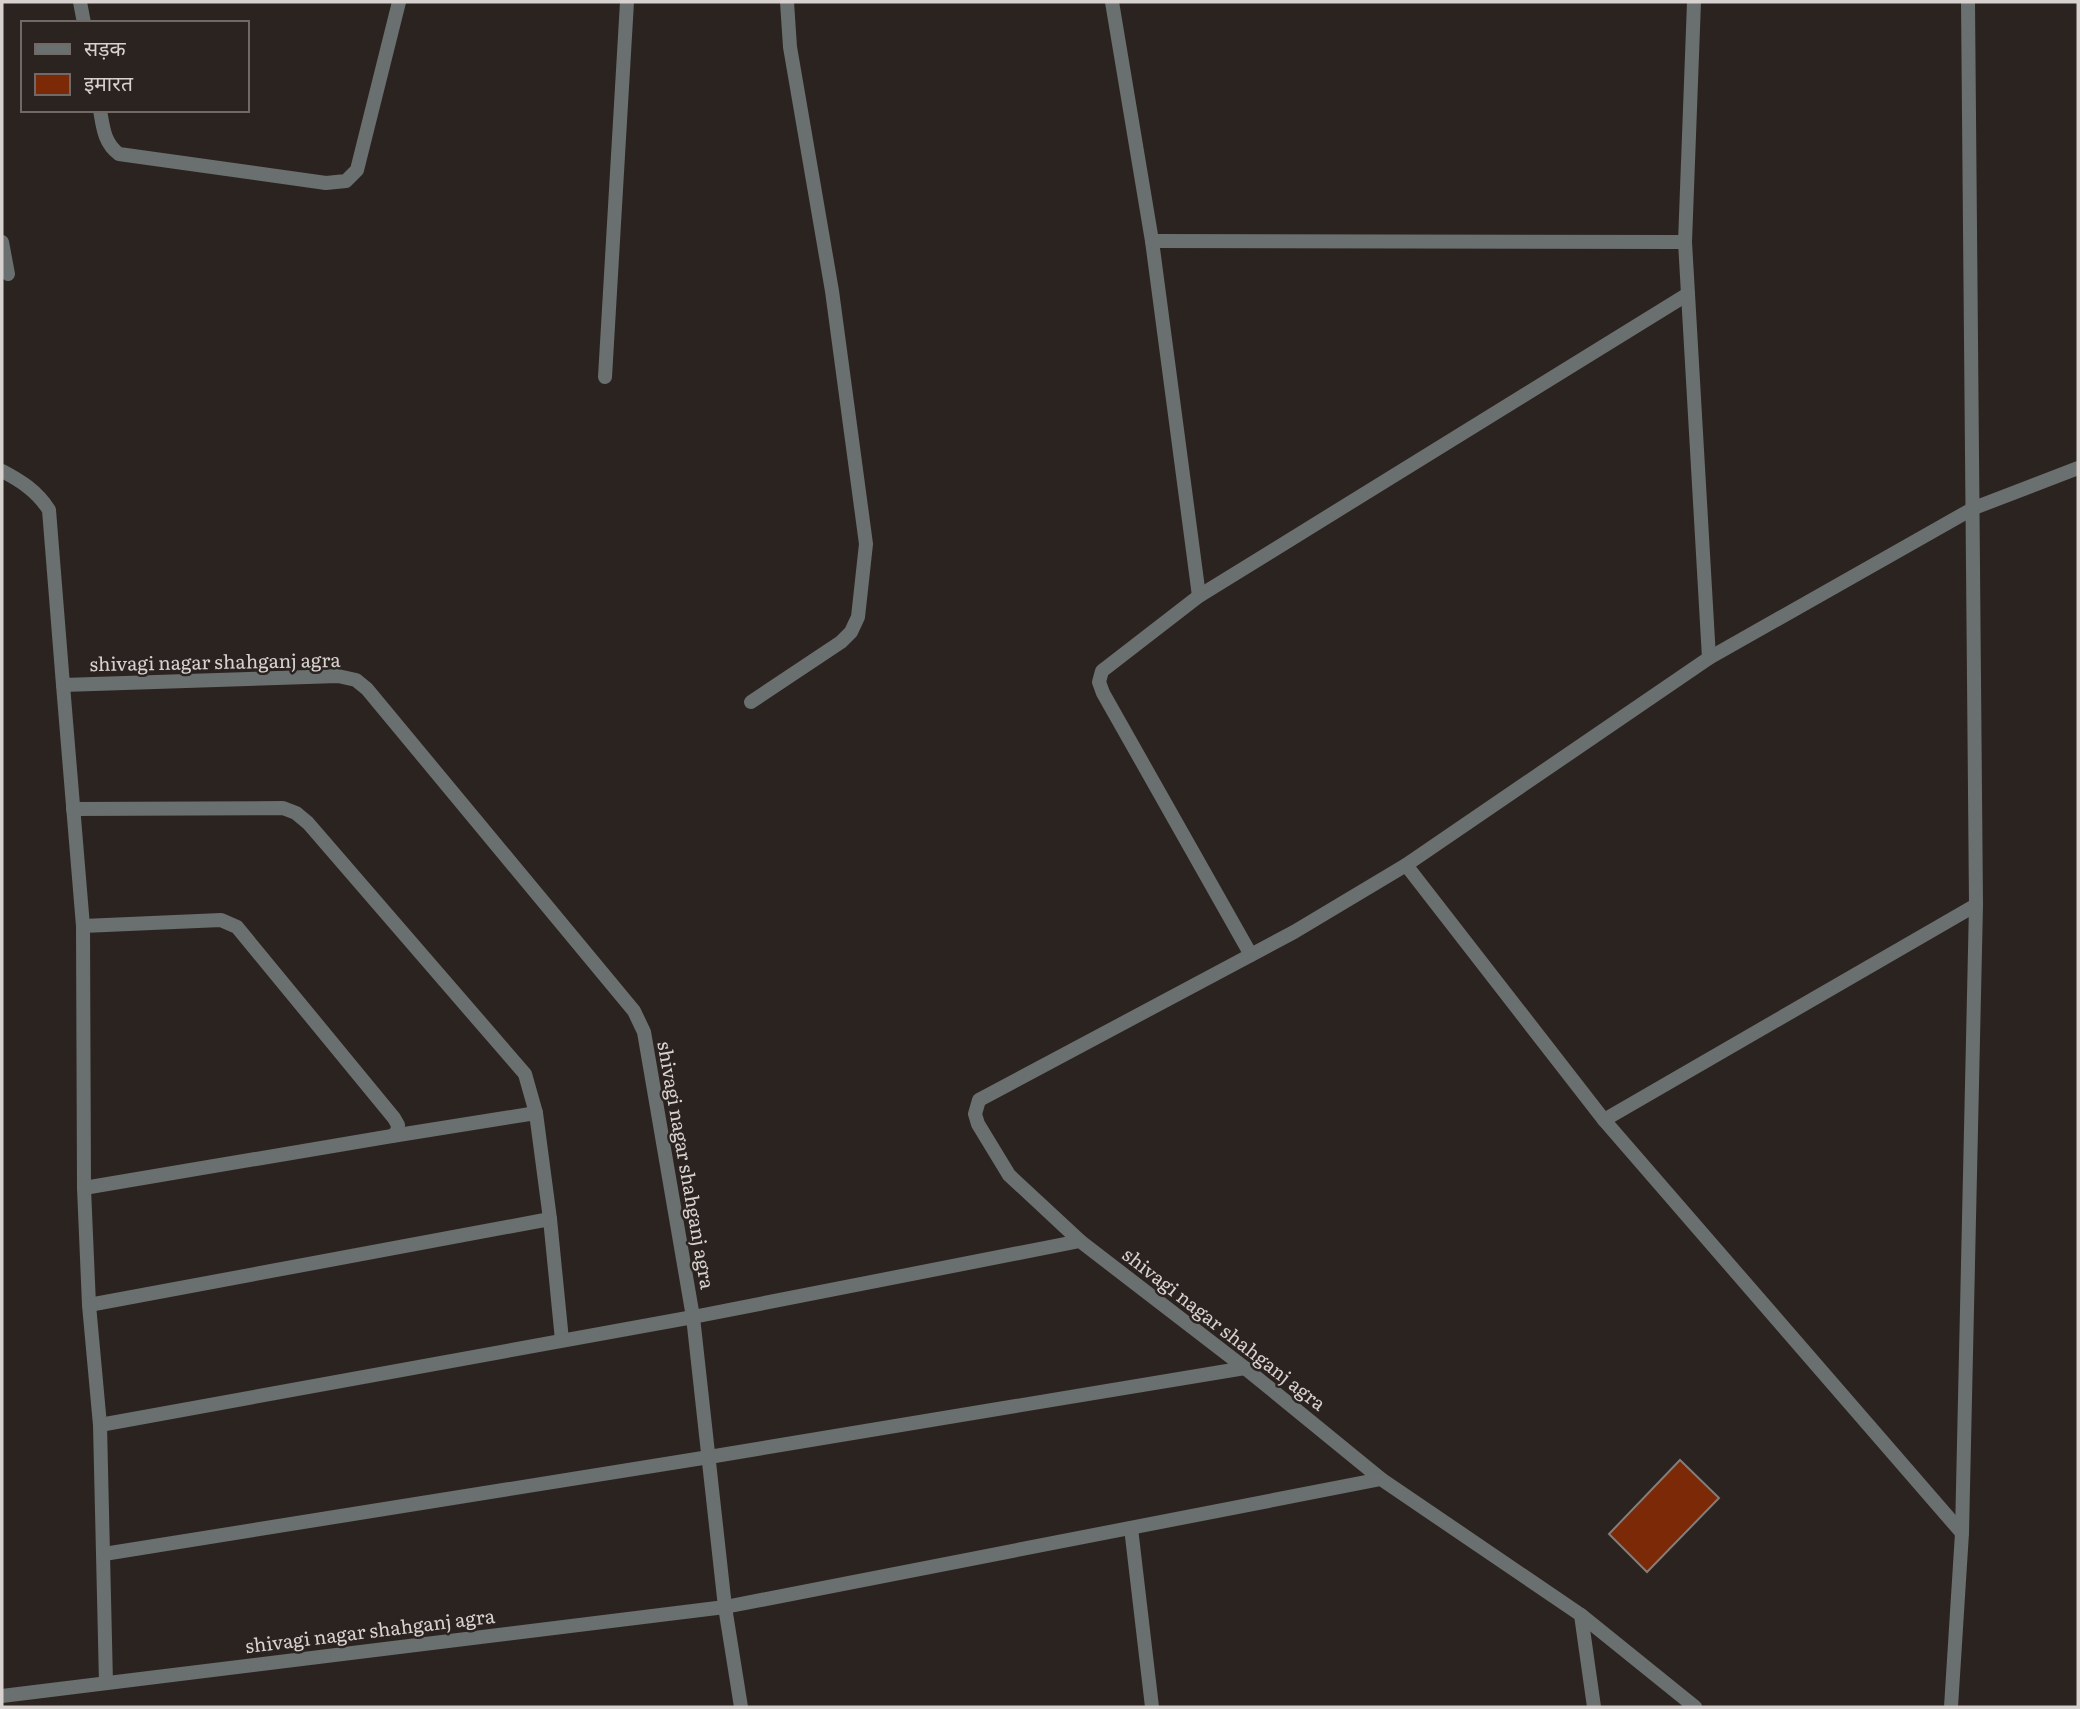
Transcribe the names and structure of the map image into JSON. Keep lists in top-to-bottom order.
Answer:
{
  "streets": {
    "street": ["shivagi nagar shahganj agra"]
  },
  "legend": ["सड़क", "इमारत"]
}
